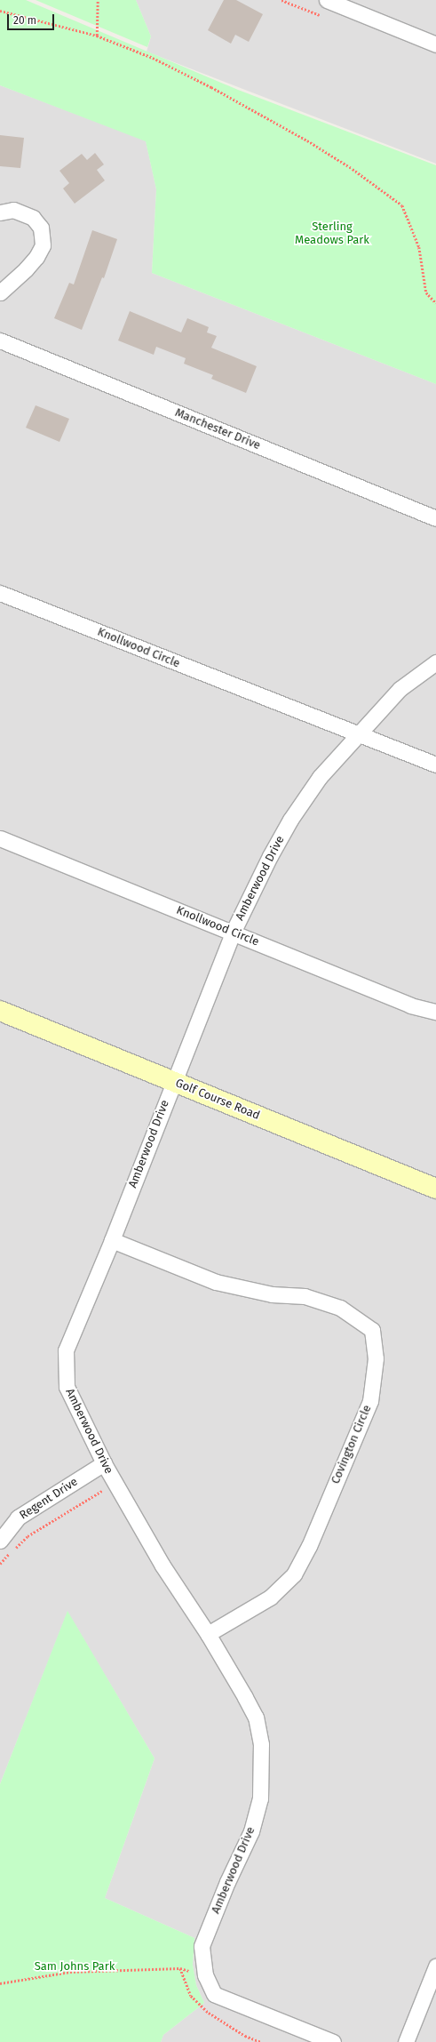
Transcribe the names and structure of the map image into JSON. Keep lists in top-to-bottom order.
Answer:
{
  "streets": {
    "street": [
      "Manchester Drive",
      "Knollwood Circle",
      "Amberwood Drive",
      "Golf Course Road",
      "Covington Circle",
      "Regent Drive"
    ]
  },
  "crossings": [
    ["Knollwood Circle", "Amberwood Drive"],
    ["Amberwood Drive", "Golf Course Road"],
    ["Amberwood Drive", "Covington Circle"],
    ["Amberwood Drive", "Regent Drive"]
  ],
  "parks": ["Sterling Meadows Park", "Sam Johns Park"],
  "scale_bar": "20 m"
}
